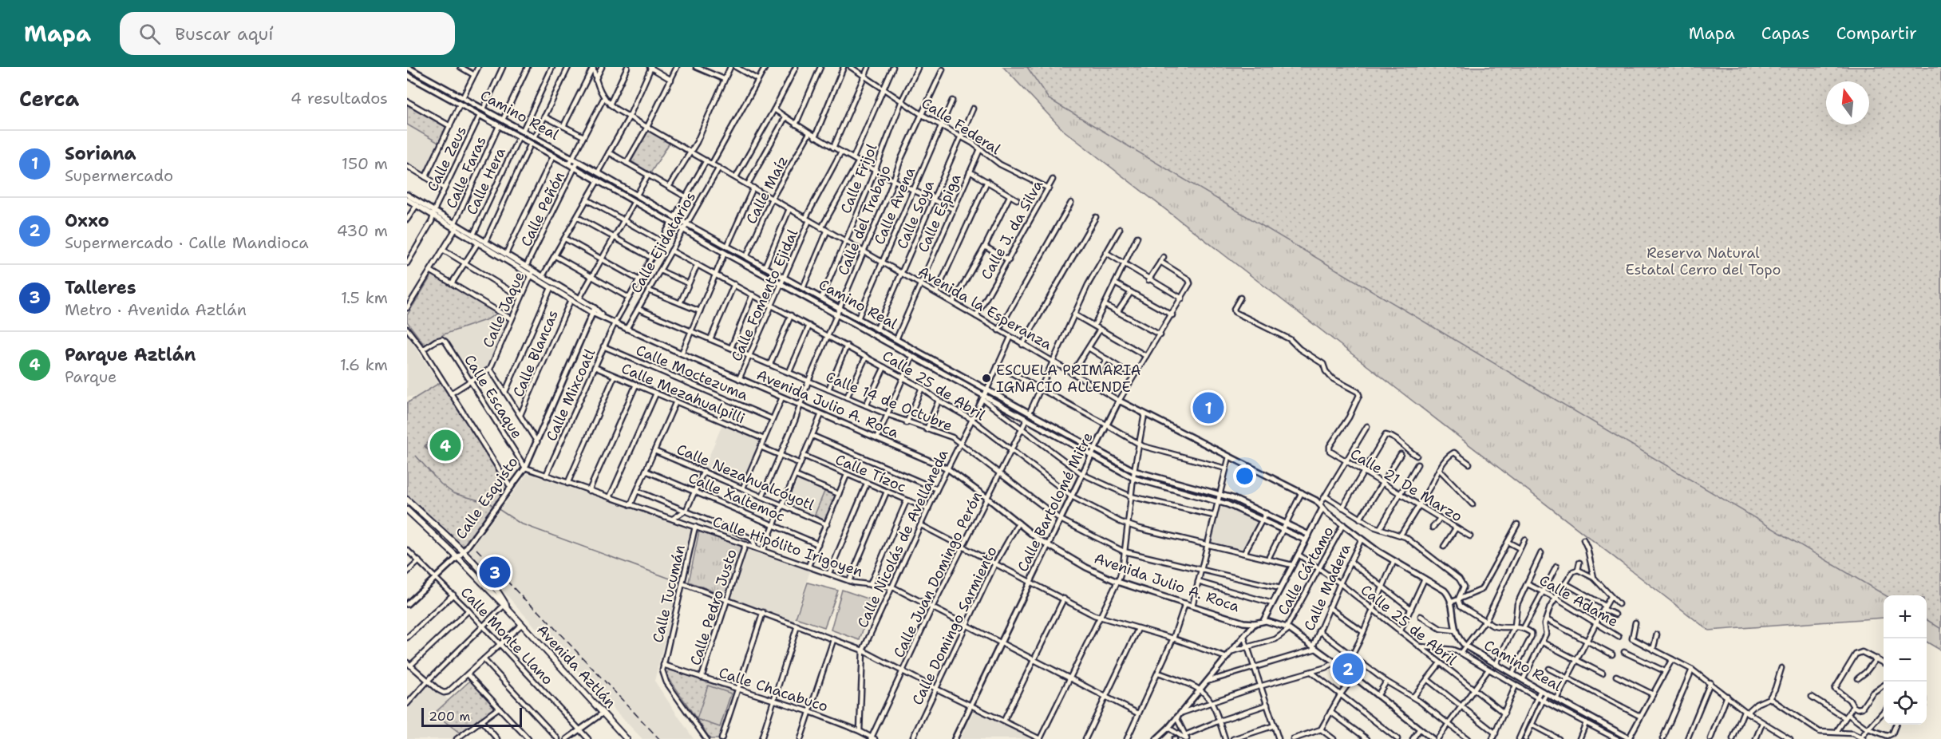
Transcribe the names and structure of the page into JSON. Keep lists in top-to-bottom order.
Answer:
{
  "streets": {
    "main road": ["Avenida Aztlán"],
    "street": [
      "Camino Real",
      "Calle Federal",
      "Calle Zeus",
      "Calle Faras",
      "Calle Frijol",
      "Calle Hera",
      "Calle Maíz",
      "Calle Avena",
      "Calle Peñón",
      "Calle Espiga",
      "Calle Soya",
      "Calle del Trabajo",
      "Calle J. da Silva",
      "Calle Ejidatarios",
      "Calle Fomento Ejidal",
      "Avenida la Esperanza",
      "Calle Jaque",
      "Calle Blancas",
      "Calle Moctezuma",
      "Calle 25 de Abril",
      "Calle Mezahualpilli",
      "Calle Mixcoatl",
      "Calle Escaque",
      "Calle 14 de Octubre",
      "Avenida Julio A. Roca",
      "Calle Tízoc",
      "Calle Nezahualcóyotl",
      "Calle 21 De Marzo",
      "Calle Xaltemoc",
      "Calle Esquisto",
      "Calle Bartolomé Mitre",
      "Calle Nicolás de Avellaneda",
      "Calle Hipólito Irigoyen",
      "Calle Cártamo",
      "Calle Juan Domingo Perón",
      "Calle Madera",
      "Calle Tucumán",
      "Calle Adame",
      "Calle Pedro Justo",
      "Calle Domingo Sarmiento",
      "Calle Monte Llano",
      "Calle Chacabuco"
    ]
  },
  "crossings": [
    ["Camino Real", "Calle Zeus"],
    ["Camino Real", "Calle Faras"],
    ["Camino Real", "Calle Frijol"],
    ["Camino Real", "Calle Hera"],
    ["Camino Real", "Calle Maíz"],
    ["Camino Real", "Calle Avena"],
    ["Camino Real", "Calle Peñón"],
    ["Camino Real", "Calle Espiga"],
    ["Camino Real", "Calle Soya"],
    ["Camino Real", "Calle del Trabajo"],
    ["Camino Real", "Calle Ejidatarios"],
    ["Camino Real", "Calle Fomento Ejidal"],
    ["Camino Real", "Avenida la Esperanza"],
    ["Camino Real", "Calle 25 de Abril"],
    ["Camino Real", "Calle Mixcoatl"],
    ["Camino Real", "Calle Bartolomé Mitre"],
    ["Camino Real", "Calle Nicolás de Avellaneda"],
    ["Camino Real", "Calle Juan Domingo Perón"],
    ["Calle Federal", "Calle Frijol"],
    ["Calle Federal", "Calle Avena"],
    ["Calle Federal", "Calle Espiga"],
    ["Calle Federal", "Calle Soya"],
    ["Calle Federal", "Calle del Trabajo"],
    ["Calle Federal", "Calle J. da Silva"],
    ["Calle Zeus", "Avenida Julio A. Roca"],
    ["Calle Faras", "Avenida Julio A. Roca"],
    ["Calle Frijol", "Avenida la Esperanza"],
    ["Calle Hera", "Avenida Julio A. Roca"],
    ["Calle Maíz", "Avenida la Esperanza"],
    ["Calle Avena", "Avenida la Esperanza"],
    ["Calle Peñón", "Avenida Julio A. Roca"],
    ["Calle Espiga", "Avenida la Esperanza"],
    ["Calle Soya", "Avenida la Esperanza"],
    ["Calle del Trabajo", "Avenida la Esperanza"],
    ["Calle del Trabajo", "Calle 25 de Abril"],
    ["Calle del Trabajo", "Calle 14 de Octubre"],
    ["Calle del Trabajo", "Avenida Julio A. Roca"],
    ["Calle del Trabajo", "Calle Nezahualcóyotl"],
    ["Calle J. da Silva", "Avenida la Esperanza"],
    ["Calle Ejidatarios", "Avenida la Esperanza"],
    ["Calle Ejidatarios", "Calle 25 de Abril"],
    ["Calle Ejidatarios", "Calle 14 de Octubre"],
    ["Calle Ejidatarios", "Avenida Julio A. Roca"],
    ["Calle Fomento Ejidal", "Avenida la Esperanza"],
    ["Calle Fomento Ejidal", "Calle 25 de Abril"],
    ["Calle Fomento Ejidal", "Calle 14 de Octubre"],
    ["Calle Fomento Ejidal", "Avenida Julio A. Roca"],
    ["Avenida la Esperanza", "Calle Bartolomé Mitre"],
    ["Avenida la Esperanza", "Calle Nicolás de Avellaneda"],
    ["Avenida la Esperanza", "Calle Cártamo"],
    ["Avenida la Esperanza", "Calle Madera"],
    ["Calle Jaque", "Calle Escaque"],
    ["Calle Jaque", "Avenida Julio A. Roca"],
    ["Calle Blancas", "Avenida Julio A. Roca"],
    ["Calle Moctezuma", "Calle Mixcoatl"],
    ["Calle 25 de Abril", "Calle Bartolomé Mitre"],
    ["Calle 25 de Abril", "Calle Nicolás de Avellaneda"],
    ["Calle 25 de Abril", "Calle Cártamo"],
    ["Calle 25 de Abril", "Calle Juan Domingo Perón"],
    ["Calle 25 de Abril", "Calle Madera"],
    ["Calle Mezahualpilli", "Calle Mixcoatl"],
    ["Calle Mixcoatl", "Avenida Julio A. Roca"],
    ["Calle Mixcoatl", "Calle Hipólito Irigoyen"],
    ["Calle Escaque", "Calle Esquisto"],
    ["Calle Escaque", "Calle Hipólito Irigoyen"],
    ["Calle 14 de Octubre", "Calle Bartolomé Mitre"],
    ["Calle 14 de Octubre", "Calle Nicolás de Avellaneda"],
    ["Calle 14 de Octubre", "Calle Juan Domingo Perón"],
    ["Avenida Julio A. Roca", "Calle Esquisto"],
    ["Avenida Julio A. Roca", "Calle Bartolomé Mitre"],
    ["Avenida Julio A. Roca", "Calle Nicolás de Avellaneda"],
    ["Avenida Julio A. Roca", "Calle Juan Domingo Perón"],
    ["Avenida Julio A. Roca", "Calle Domingo Sarmiento"],
    ["Calle Tízoc", "Calle Nicolás de Avellaneda"],
    ["Calle Esquisto", "Calle Hipólito Irigoyen"],
    ["Calle Esquisto", "Calle Monte Llano"],
    ["Calle Esquisto", "Avenida Aztlán"],
    ["Calle Bartolomé Mitre", "Calle Hipólito Irigoyen"],
    ["Calle Nicolás de Avellaneda", "Calle Hipólito Irigoyen"],
    ["Calle Nicolás de Avellaneda", "Calle Chacabuco"],
    ["Calle Hipólito Irigoyen", "Calle Juan Domingo Perón"],
    ["Calle Hipólito Irigoyen", "Calle Tucumán"],
    ["Calle Hipólito Irigoyen", "Calle Pedro Justo"],
    ["Calle Hipólito Irigoyen", "Calle Domingo Sarmiento"],
    ["Calle Juan Domingo Perón", "Calle Chacabuco"],
    ["Calle Tucumán", "Calle Chacabuco"],
    ["Calle Pedro Justo", "Calle Chacabuco"]
  ],
  "parks": ["Reserva Natural Estatal Cerro del Topo"],
  "places": ["ESCUELA PRIMARIA IGNACIO ALLENDE"],
  "scale_bar": "200 m",
  "north": "top",
  "page": {
    "header": "Mapa",
    "search": "Buscar aquí",
    "nav": ["Mapa", "Capas", "Compartir"],
    "heading": ["Cerca", "4 resultados"],
    "list": [
      {
        "mark": "1",
        "name": "Soriana",
        "note": "Supermercado",
        "value": "150 m"
      },
      {
        "mark": "2",
        "name": "Oxxo",
        "note": "Supermercado · Calle Mandioca",
        "value": "430 m"
      },
      {
        "mark": "3",
        "name": "Talleres",
        "note": "Metro · Avenida Aztlán",
        "value": "1.5 km"
      },
      {
        "mark": "4",
        "name": "Parque Aztlán",
        "note": "Parque",
        "value": "1.6 km"
      }
    ],
    "pins": [
      "1",
      "4",
      "3",
      "2"
    ],
    "map_buttons": ["+", "−"],
    "scale": "200 m"
  }
}
